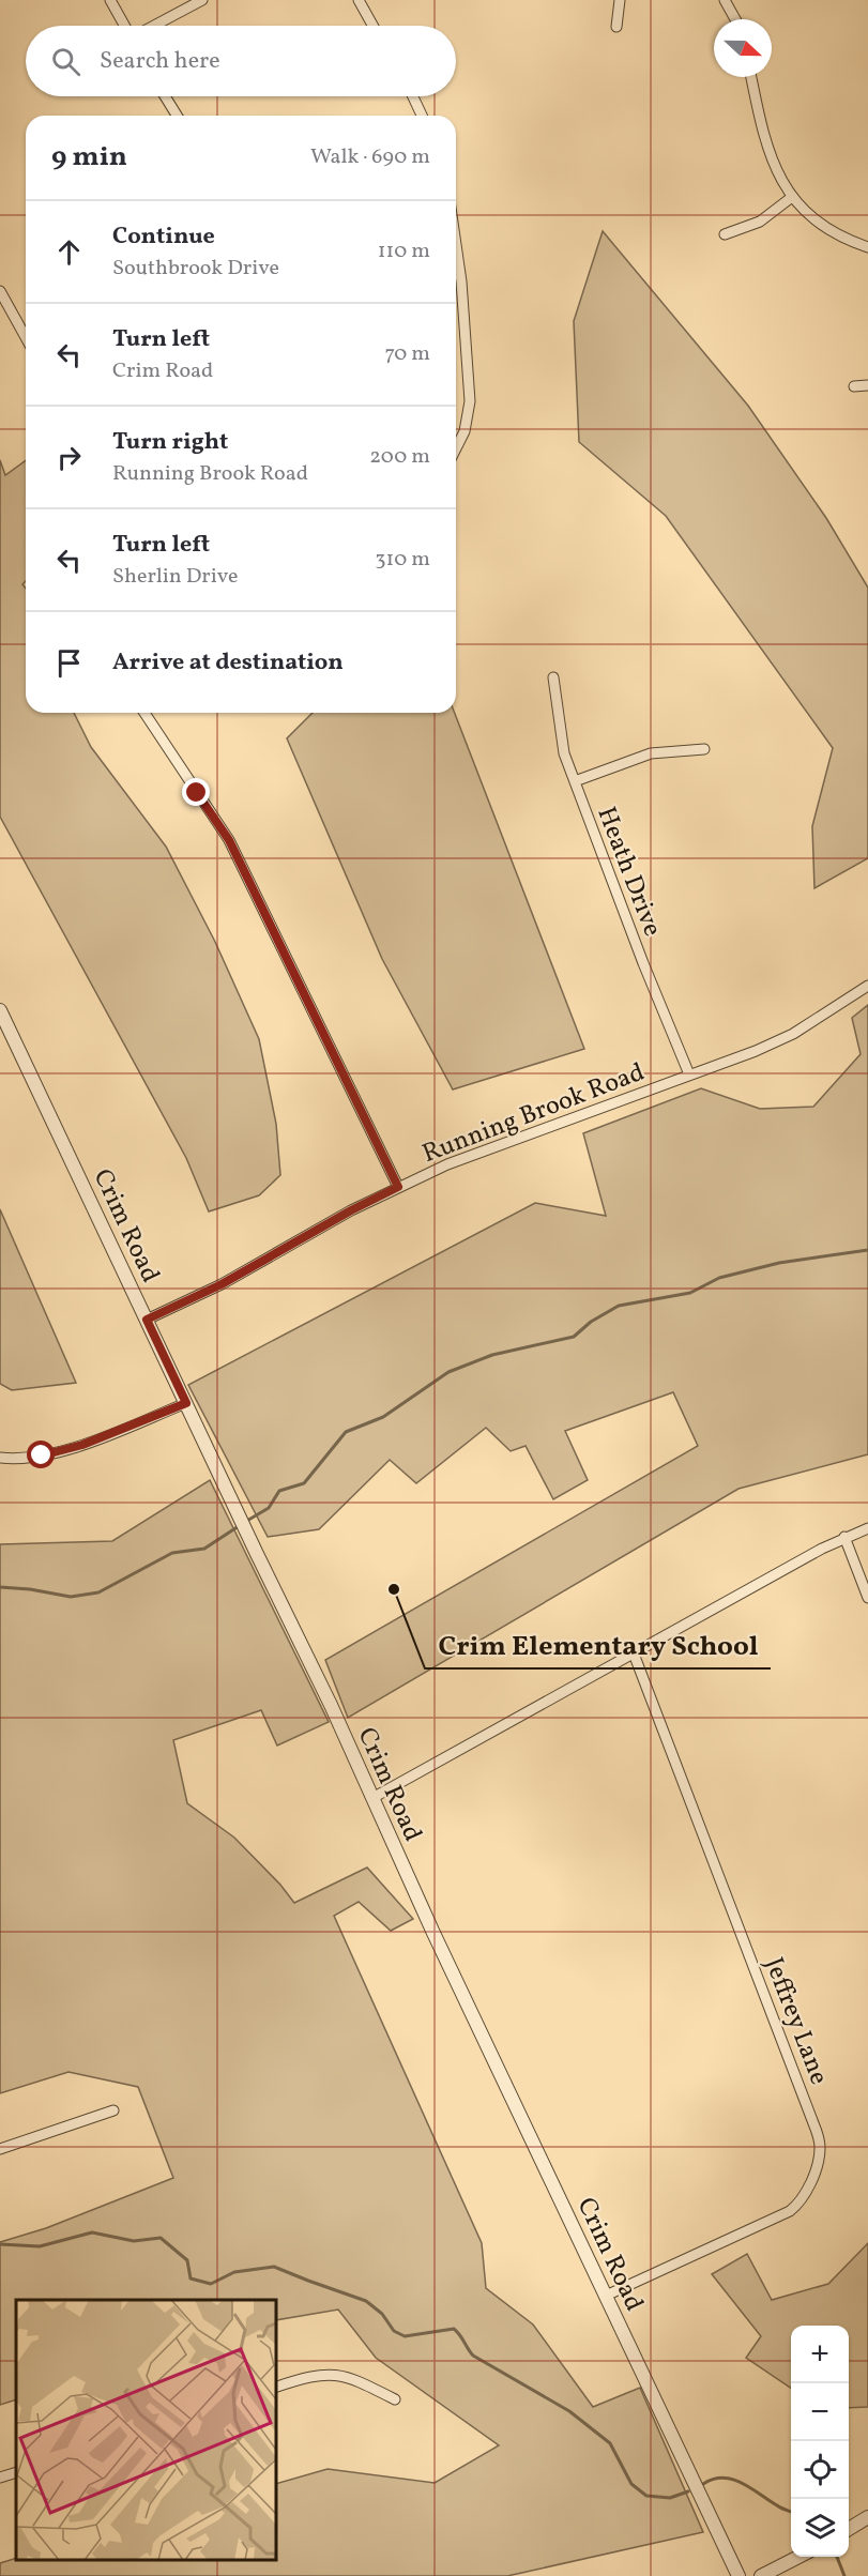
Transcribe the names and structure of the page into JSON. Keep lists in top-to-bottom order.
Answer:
{
  "streets": {
    "street": [
      "Heath Drive",
      "Running Brook Road",
      "Crim Road",
      "Jeffrey Lane"
    ]
  },
  "crossings": [
    ["Heath Drive", "Running Brook Road"],
    ["Running Brook Road", "Crim Road"],
    ["Crim Road", "Jeffrey Lane"]
  ],
  "places": ["Crim Elementary School"],
  "north": "right",
  "page": {
    "search": "Search here",
    "heading": ["9 min", "Walk · 690 m"],
    "list": [
      ["Continue", "Southbrook Drive", "110 m"],
      ["Turn left", "Crim Road", "70 m"],
      ["Turn right", "Running Brook Road", "200 m"],
      ["Turn left", "Sherlin Drive", "310 m"],
      "Arrive at destination"
    ],
    "map_buttons": ["+", "−"]
  }
}
